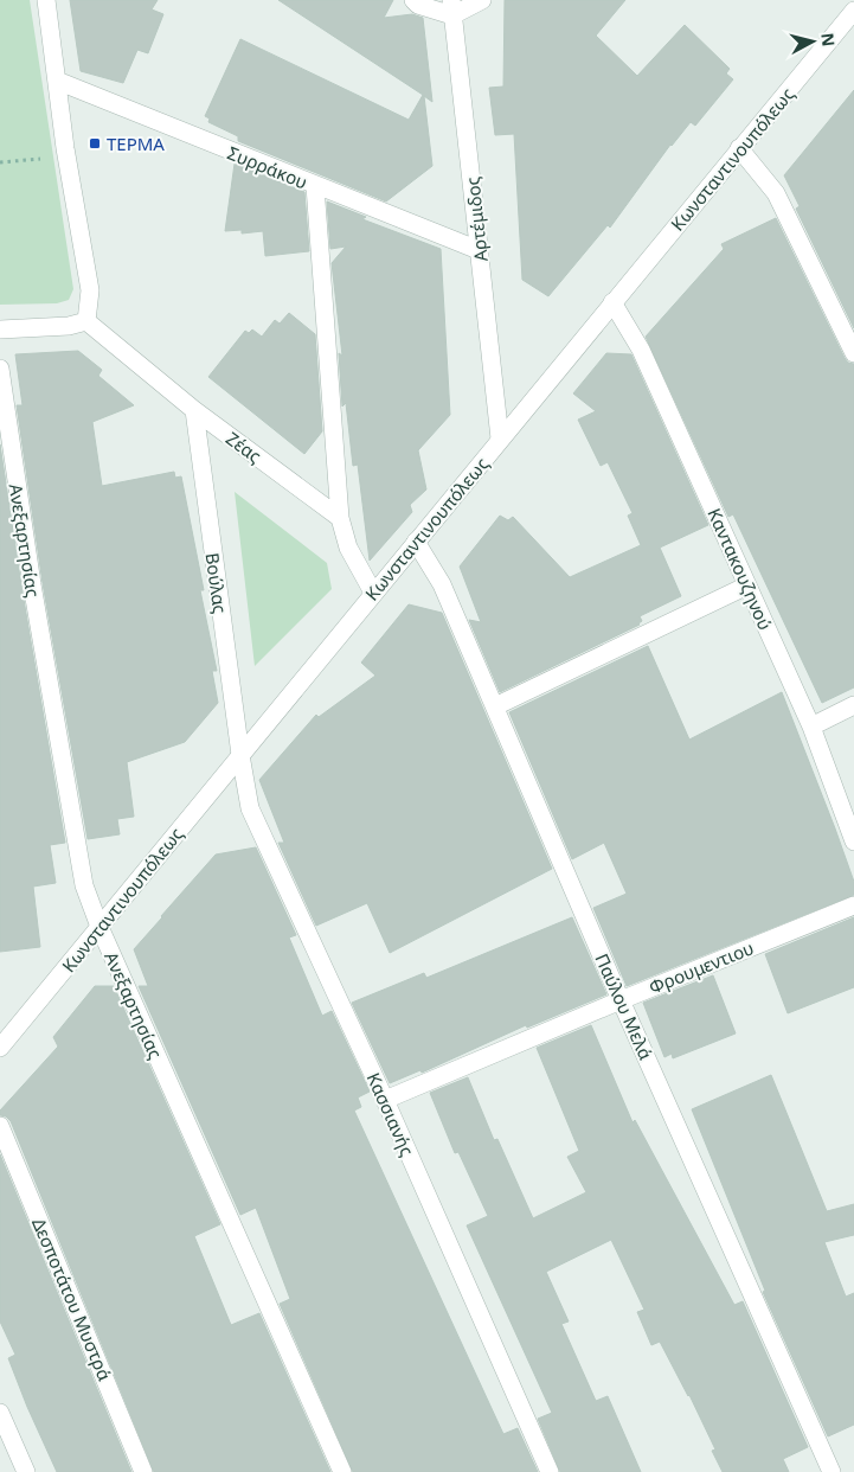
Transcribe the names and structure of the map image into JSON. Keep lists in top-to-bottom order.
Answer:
{
  "streets": {
    "street": [
      "Κωνσταντινουπόλεως",
      "Συρράκου",
      "Αρτέμιδος",
      "Ζέας",
      "Ανεξαρτησίας",
      "Καντακουζηνού",
      "Βούλας",
      "Φρουμεντιου",
      "Παύλου Μελά",
      "Κασσιανής",
      "Δεσποτάτου Μυστρά"
    ]
  },
  "crossings": [
    ["Κωνσταντινουπόλεως", "Αρτέμιδος"],
    ["Κωνσταντινουπόλεως", "Ανεξαρτησίας"],
    ["Κωνσταντινουπόλεως", "Καντακουζηνού"],
    ["Κωνσταντινουπόλεως", "Βούλας"],
    ["Κωνσταντινουπόλεως", "Παύλου Μελά"],
    ["Κωνσταντινουπόλεως", "Κασσιανής"],
    ["Συρράκου", "Αρτέμιδος"],
    ["Ζέας", "Βούλας"],
    ["Βούλας", "Κασσιανής"],
    ["Φρουμεντιου", "Παύλου Μελά"],
    ["Φρουμεντιου", "Κασσιανής"]
  ],
  "places": {
    "transit": ["ΤΕΡΜΑ"]
  },
  "north": "right"
}
